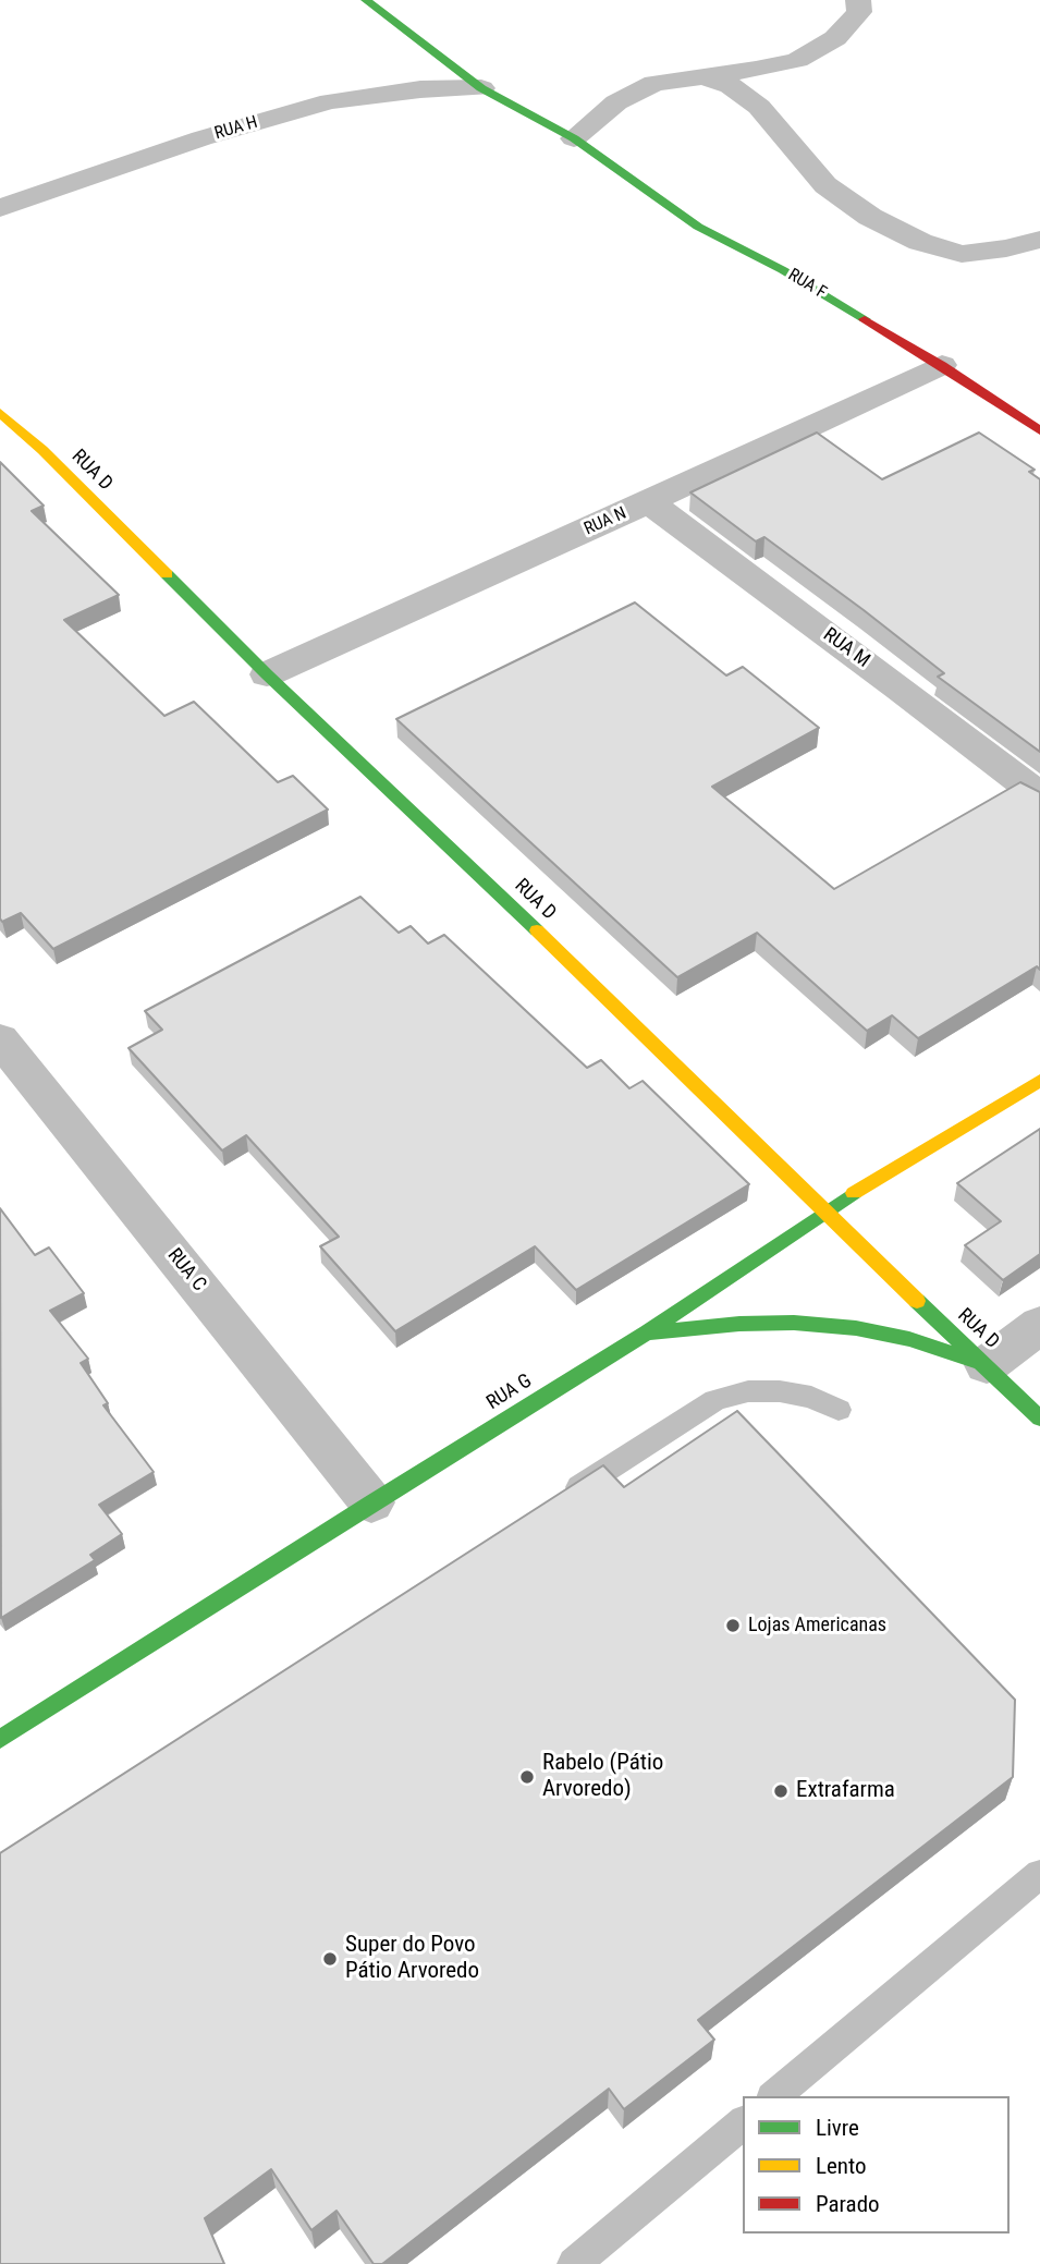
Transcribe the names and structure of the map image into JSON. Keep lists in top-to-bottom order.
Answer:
{
  "streets": {
    "street": [
      "RUA H",
      "RUA F",
      "RUA D",
      "RUA N",
      "RUA M",
      "RUA C",
      "RUA G"
    ]
  },
  "crossings": [
    ["RUA H", "RUA F"],
    ["RUA F", "RUA N"],
    ["RUA D", "RUA N"],
    ["RUA D", "RUA G"],
    ["RUA N", "RUA M"],
    ["RUA C", "RUA G"]
  ],
  "places": [
    "Lojas Americanas",
    "Rabelo (Pátio Arvoredo)",
    "Extrafarma",
    "Super do Povo Pátio Arvoredo"
  ],
  "legend": ["Livre", "Lento", "Parado"]
}
